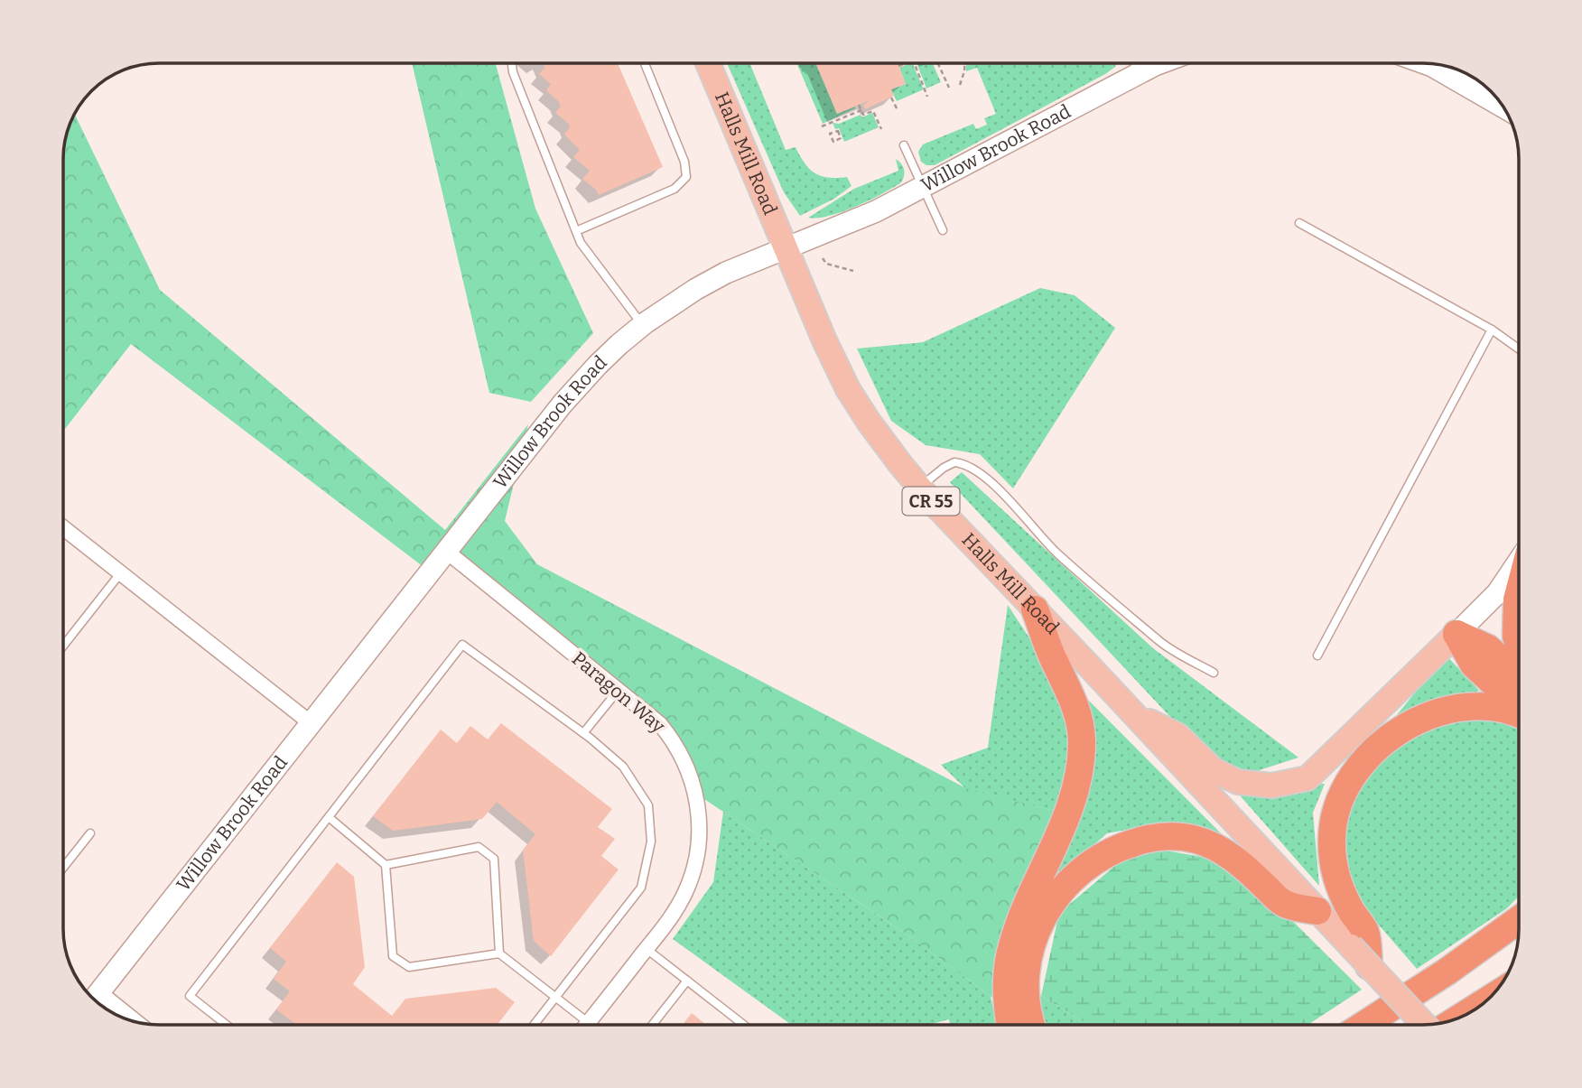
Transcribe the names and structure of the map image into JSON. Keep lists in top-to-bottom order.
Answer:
{
  "streets": {
    "main road": ["Halls Mill Road", "CR 55"],
    "street": ["Willow Brook Road", "Paragon Way"]
  },
  "crossings": [
    ["Willow Brook Road", "Halls Mill Road"],
    ["Willow Brook Road", "Paragon Way"]
  ]
}
